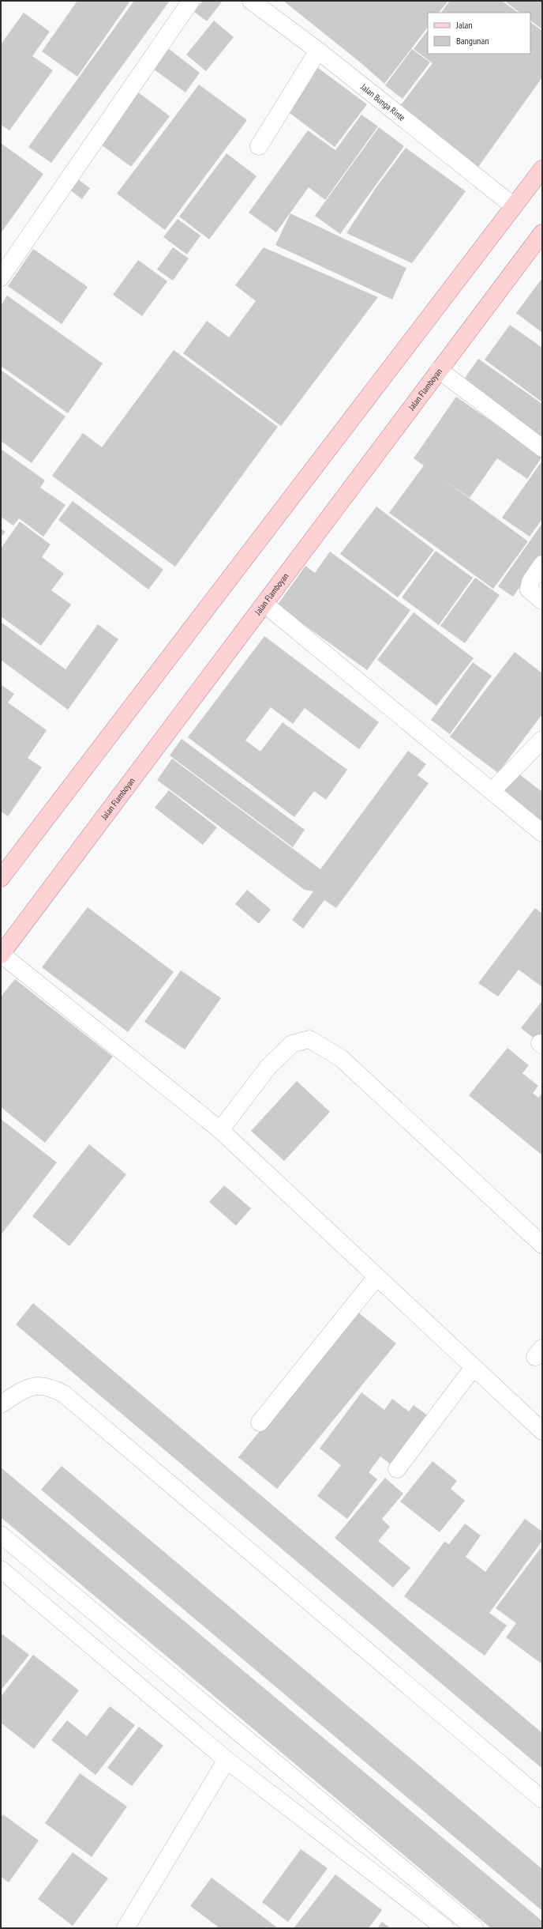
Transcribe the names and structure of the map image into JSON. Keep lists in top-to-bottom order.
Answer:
{
  "streets": {
    "main road": ["Jalan Flamboyan"],
    "street": ["Jalan Bunga Rinte"]
  },
  "legend": ["Jalan", "Bangunan"]
}
